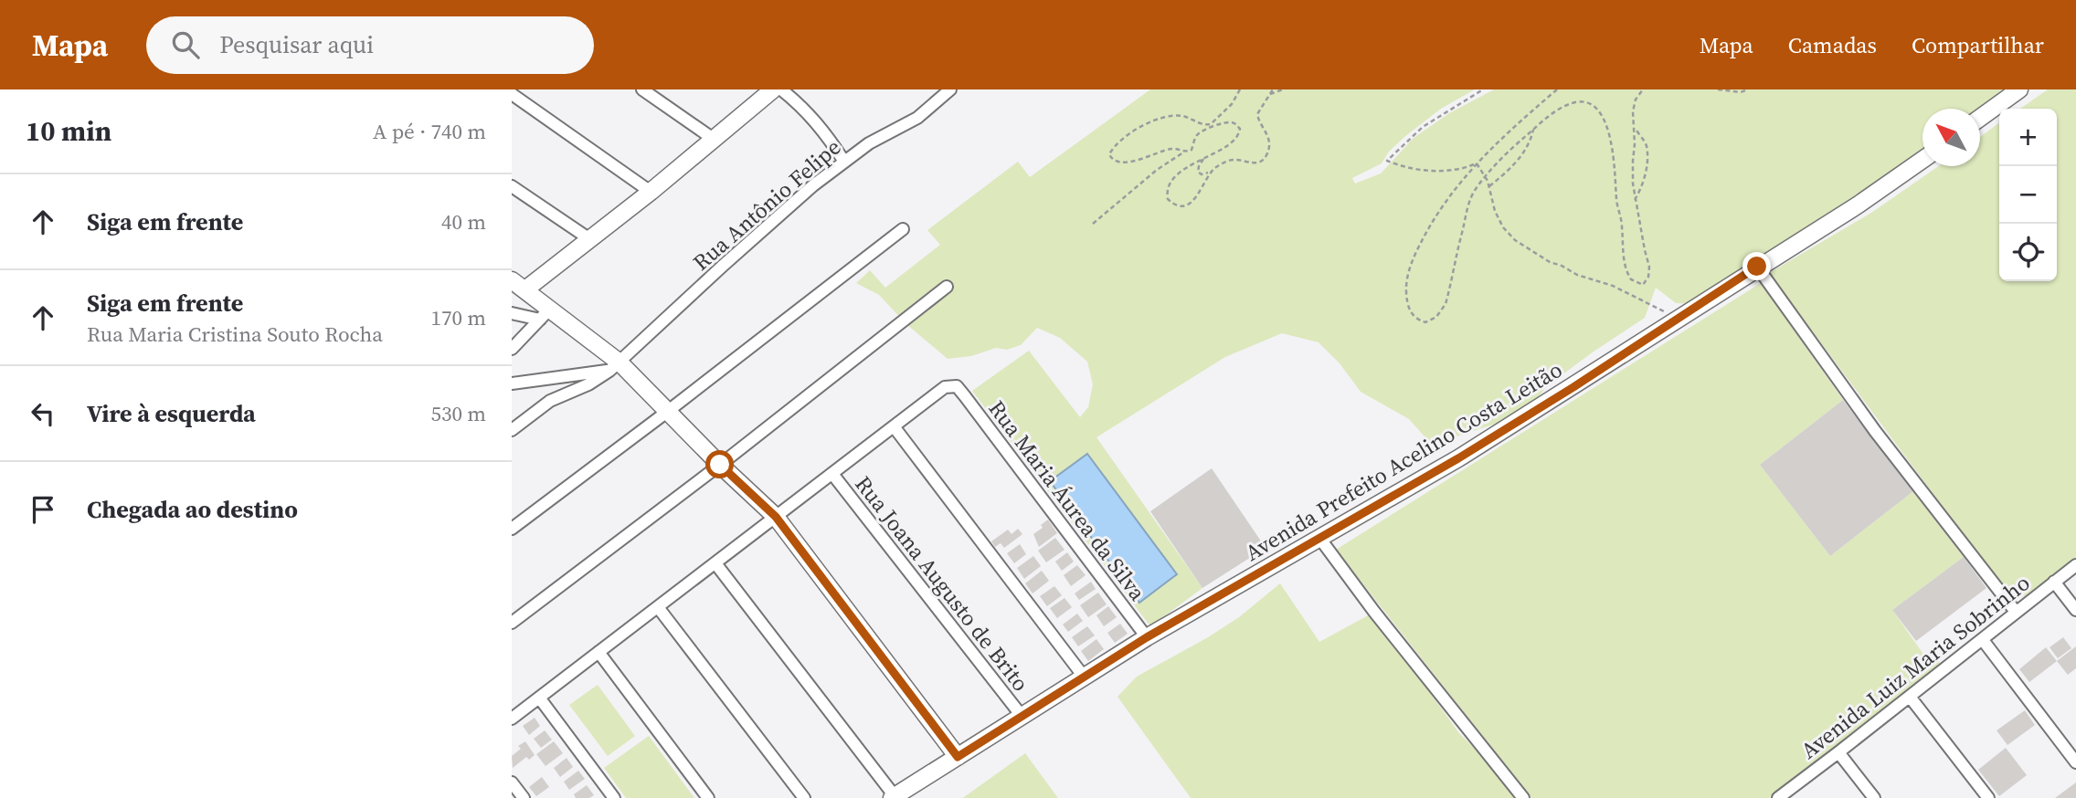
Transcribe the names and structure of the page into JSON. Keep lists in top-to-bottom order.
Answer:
{
  "streets": {
    "street": [
      "Rua Antônio Felipe",
      "Avenida Prefeito Acelino Costa Leitão",
      "Rua Maria Áurea da Silva",
      "Rua Joana Augusto de Brito",
      "Avenida Luiz Maria Sobrinho"
    ]
  },
  "crossings": [
    ["Avenida Prefeito Acelino Costa Leitão", "Rua Maria Áurea da Silva"],
    ["Avenida Prefeito Acelino Costa Leitão", "Rua Joana Augusto de Brito"]
  ],
  "north": "top left",
  "page": {
    "header": "Mapa",
    "search": "Pesquisar aqui",
    "nav": ["Mapa", "Camadas", "Compartilhar"],
    "heading": ["10 min", "A pé · 740 m"],
    "map_buttons": ["+", "−"],
    "list": [
      ["Siga em frente", "40 m"],
      ["Siga em frente", "Rua Maria Cristina Souto Rocha", "170 m"],
      ["Vire à esquerda", "530 m"],
      "Chegada ao destino"
    ]
  }
}
